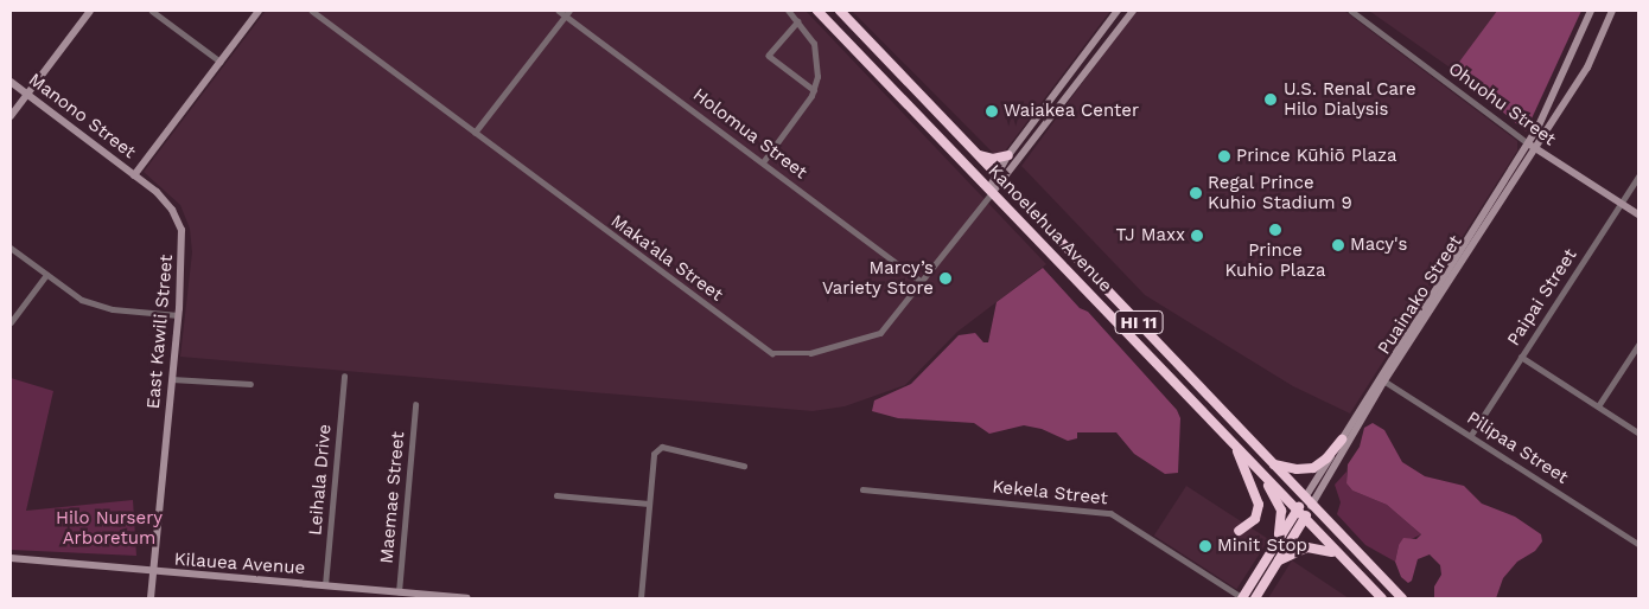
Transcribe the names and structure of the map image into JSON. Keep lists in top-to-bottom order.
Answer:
{
  "streets": {
    "highway": ["Kanoelehua Avenue", "Puainako Street", "HI 11"],
    "street": [
      "Ohuohu Street",
      "Manono Street",
      "Holomua Street",
      "Maka‘ala Street",
      "Paipai Street",
      "East Kawili Street",
      "Pilipaa Street",
      "Leihala Drive",
      "Kekela Street",
      "Maemae Street",
      "Kilauea Avenue"
    ]
  },
  "crossings": [
    ["Ohuohu Street", "Puainako Street"],
    ["Ohuohu Street", "Paipai Street"],
    ["Manono Street", "East Kawili Street"],
    ["Holomua Street", "Maka‘ala Street"],
    ["Kanoelehua Avenue", "Maka‘ala Street"],
    ["Kanoelehua Avenue", "Puainako Street"],
    ["Puainako Street", "Pilipaa Street"],
    ["Puainako Street", "Kekela Street"],
    ["Paipai Street", "Pilipaa Street"],
    ["East Kawili Street", "Kilauea Avenue"],
    ["Leihala Drive", "Kilauea Avenue"],
    ["Maemae Street", "Kilauea Avenue"]
  ],
  "parks": ["Hilo Nursery Arboretum"],
  "places": [
    "U.S. Renal Care Hilo Dialysis",
    "Waiakea Center",
    "Prince Kūhiō Plaza",
    "Regal Prince Kuhio Stadium 9",
    "Prince Kuhio Plaza",
    "TJ Maxx",
    "Macy's",
    "Marcy’s Variety Store",
    "Minit Stop"
  ]
}
